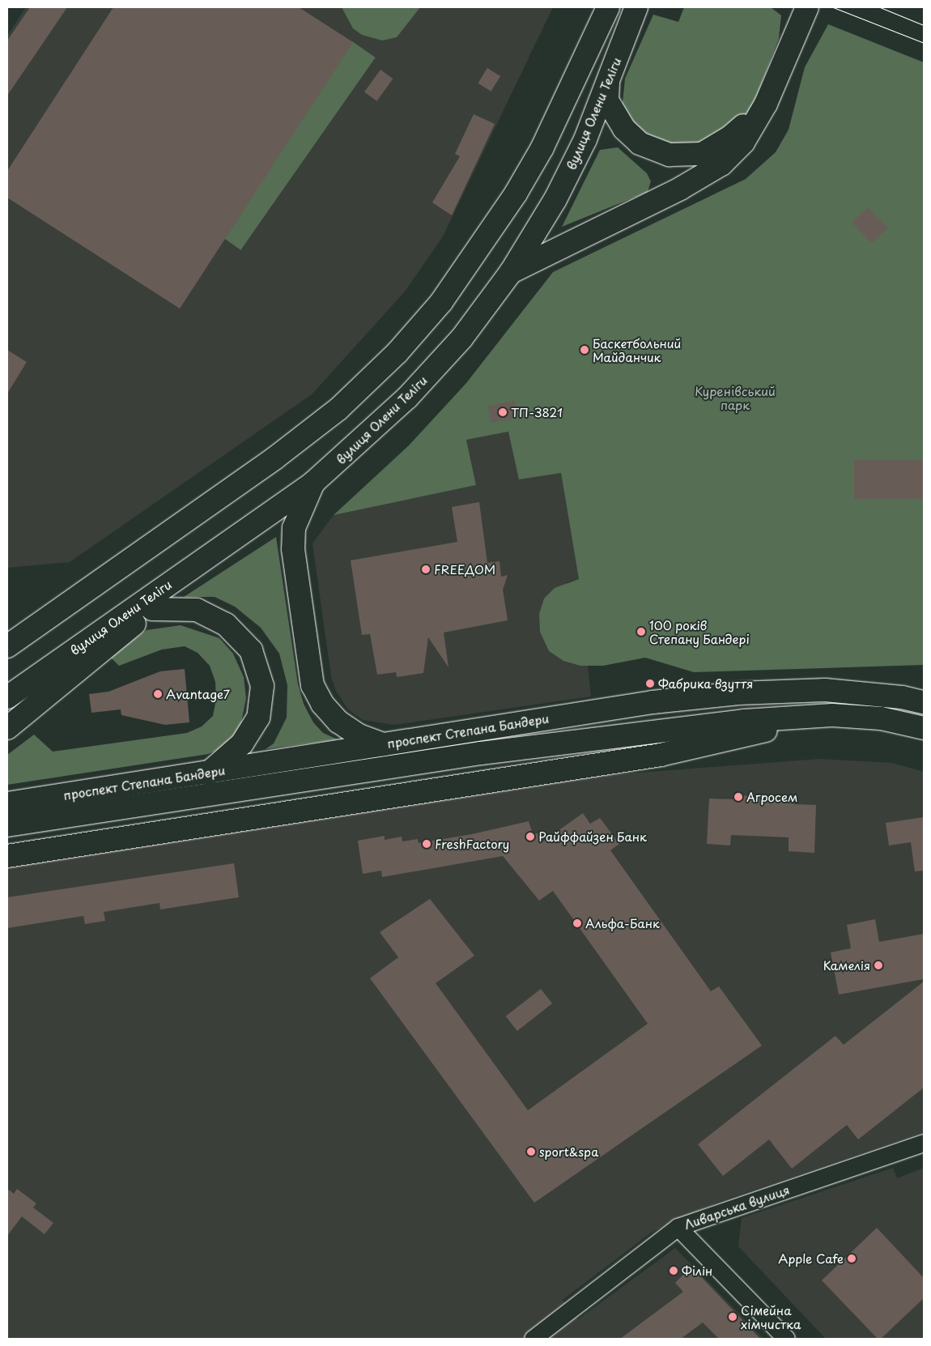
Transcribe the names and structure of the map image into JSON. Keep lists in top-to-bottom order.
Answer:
{
  "streets": {
    "main road": ["вулиця Олени Теліги", "проспект Степана Бандери"],
    "street": ["Ливарська вулиця"]
  },
  "parks": ["Куренівський парк"],
  "places": [
    "Баскетбольний Майданчик",
    "ТП-3821",
    "FREEДОМ",
    "100 років Степану Бандері",
    "Фабрика взуття",
    "Avantage7",
    "Агросем",
    "Райффайзен Банк",
    "FreshFactory",
    "Альфа-Банк",
    "Камелія",
    "sport&spa",
    "Apple Cafe",
    "Філін",
    "Сімейна хімчистка"
  ]
}
